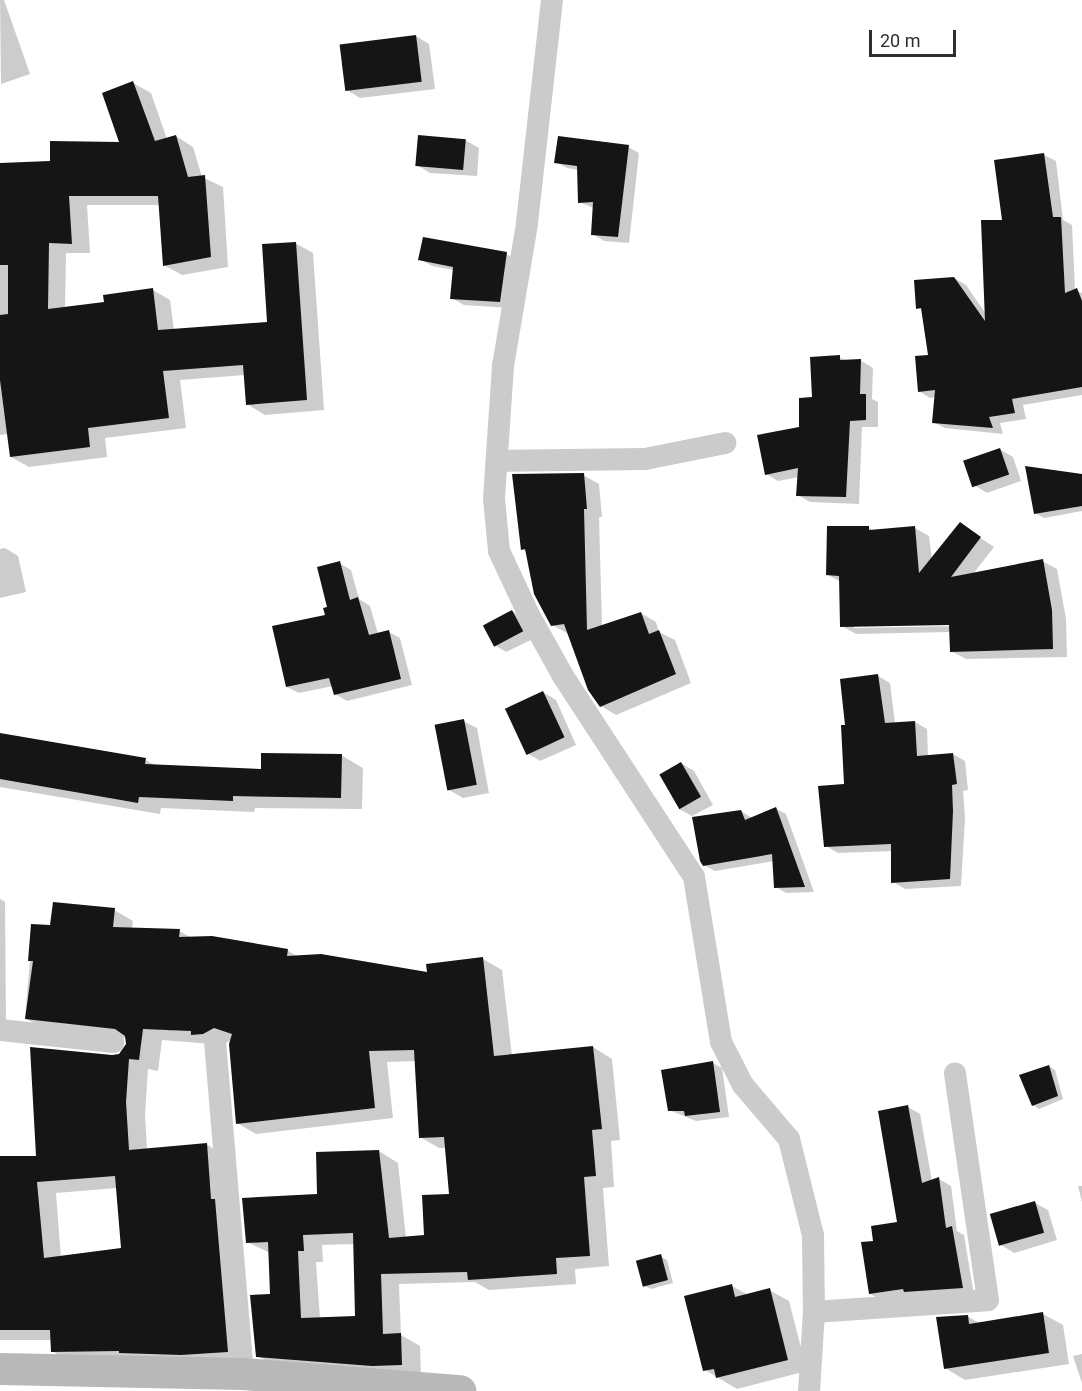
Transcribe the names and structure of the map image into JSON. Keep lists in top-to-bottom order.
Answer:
{
  "scale_bar": "20 m"
}
